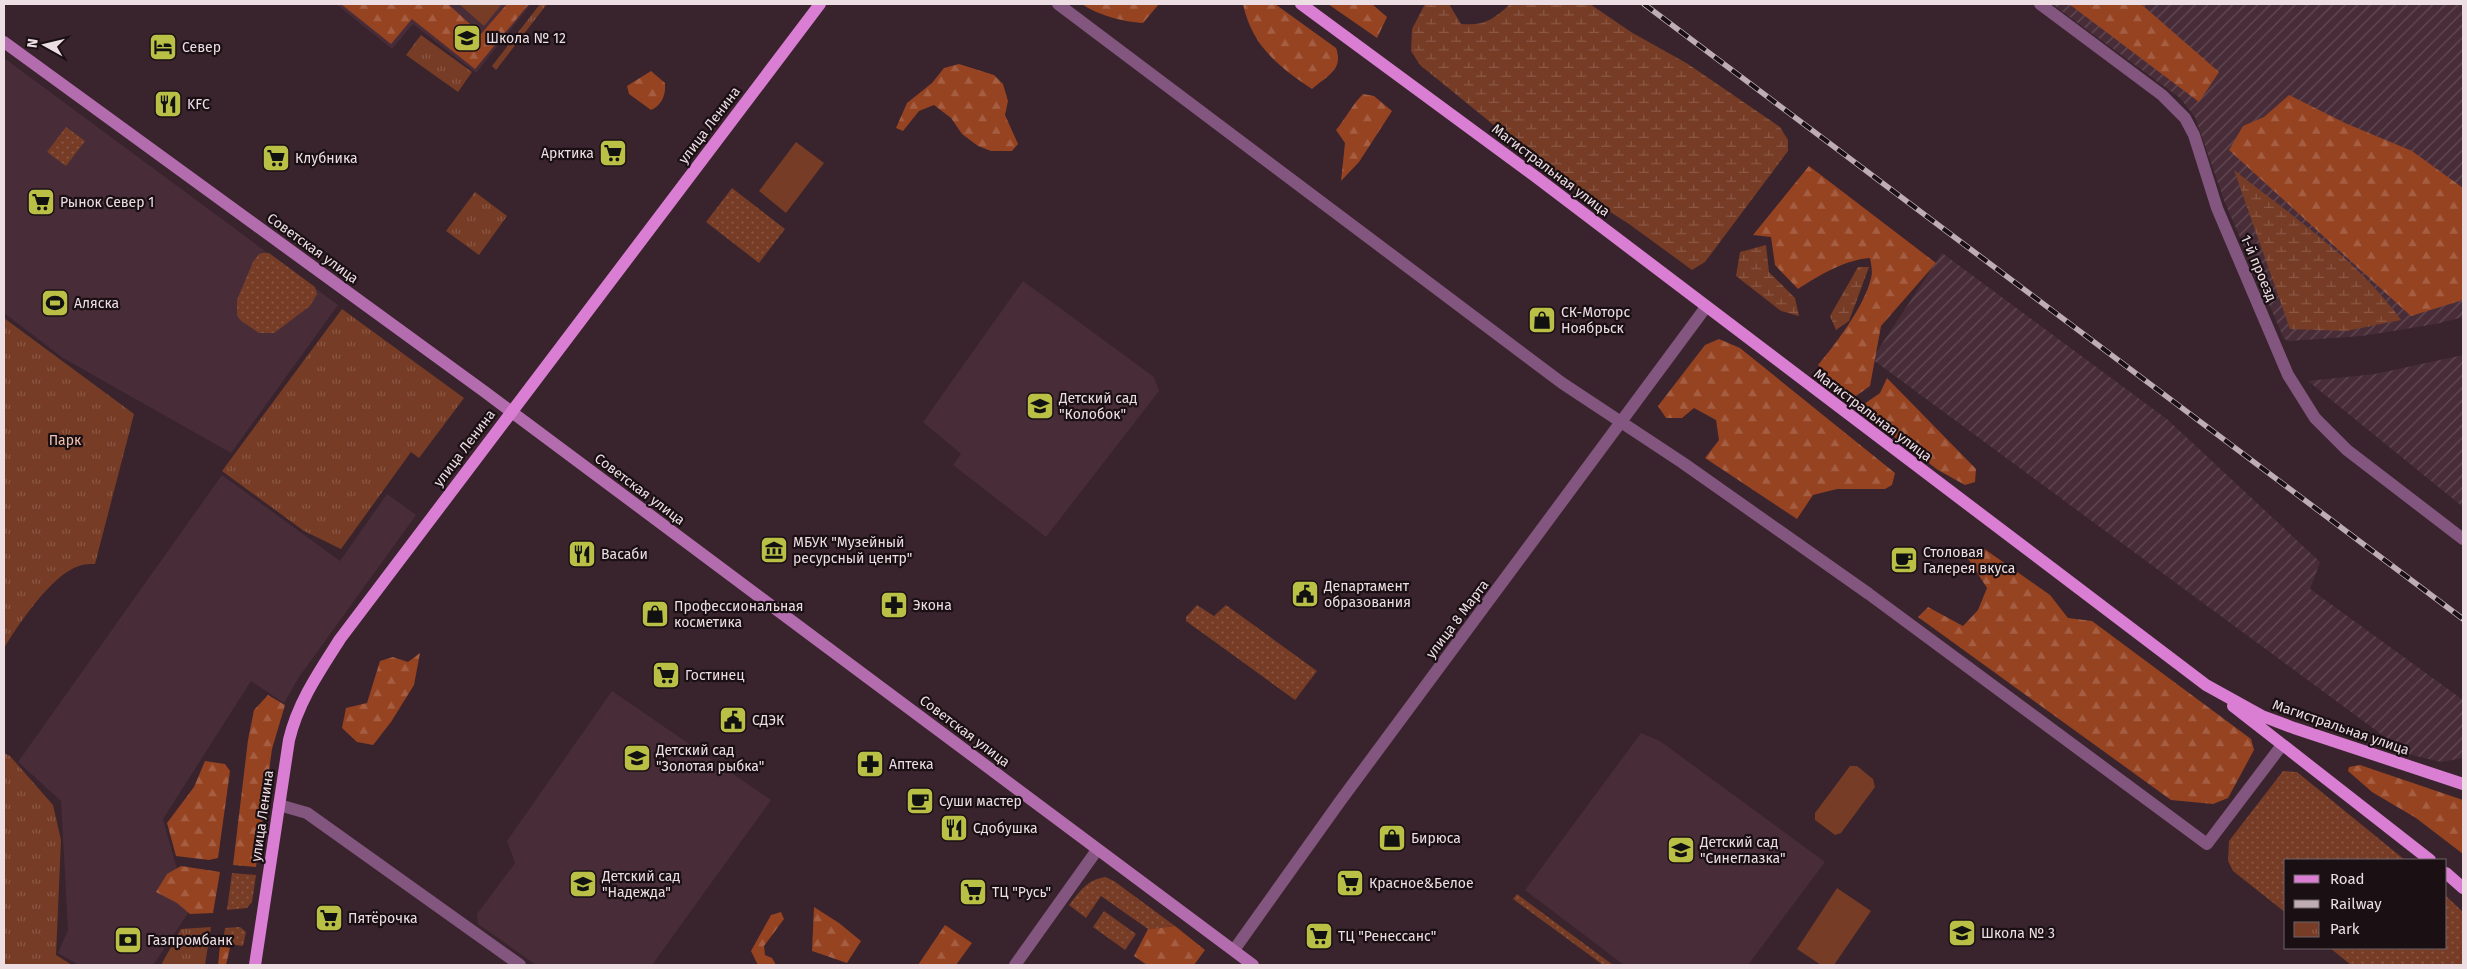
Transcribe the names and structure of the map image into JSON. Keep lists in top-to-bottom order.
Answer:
{
  "streets": {
    "main road": ["улица Ленина", "Магистральная улица", "Советская улица"],
    "street": ["1-й проезд", "улица 8 Марта"]
  },
  "crossings": [
    ["улица Ленина", "Советская улица"],
    ["Магистральная улица", "улица 8 Марта"],
    ["Советская улица", "улица 8 Марта"]
  ],
  "parks": ["Парк"],
  "places": {
    "school or university": [
      "Школа № 12",
      "Детский сад \"Колобок\"",
      "Детский сад \"Золотая рыбка\"",
      "Детский сад \"Синеглазка\"",
      "Детский сад \"Надежда\"",
      "Школа № 3"
    ],
    "hotel": ["Север"],
    "restaurant": ["KFC", "Васаби", "Сдобушка"],
    "supermarket": [
      "Арктика",
      "Клубника",
      "Рынок Север 1",
      "Гостинец",
      "Красное&Белое",
      "ТЦ \"Русь\"",
      "Пятёрочка",
      "ТЦ \"Ренессанс\""
    ],
    "sports": ["Аляска"],
    "shop": ["СК-Моторс Ноябрьск", "Профессиональная косметика", "Бирюса"],
    "museum": ["МБУК \"Музейный ресурсный центр\""],
    "cafe": ["Столовая Галерея вкуса", "Суши мастер"],
    "public building": ["Департамент образования", "СДЭК"],
    "pharmacy": ["Экона", "Аптека"],
    "bank": ["Газпромбанк"]
  },
  "legend": ["Road", "Railway", "Park"],
  "north": "left"
}
